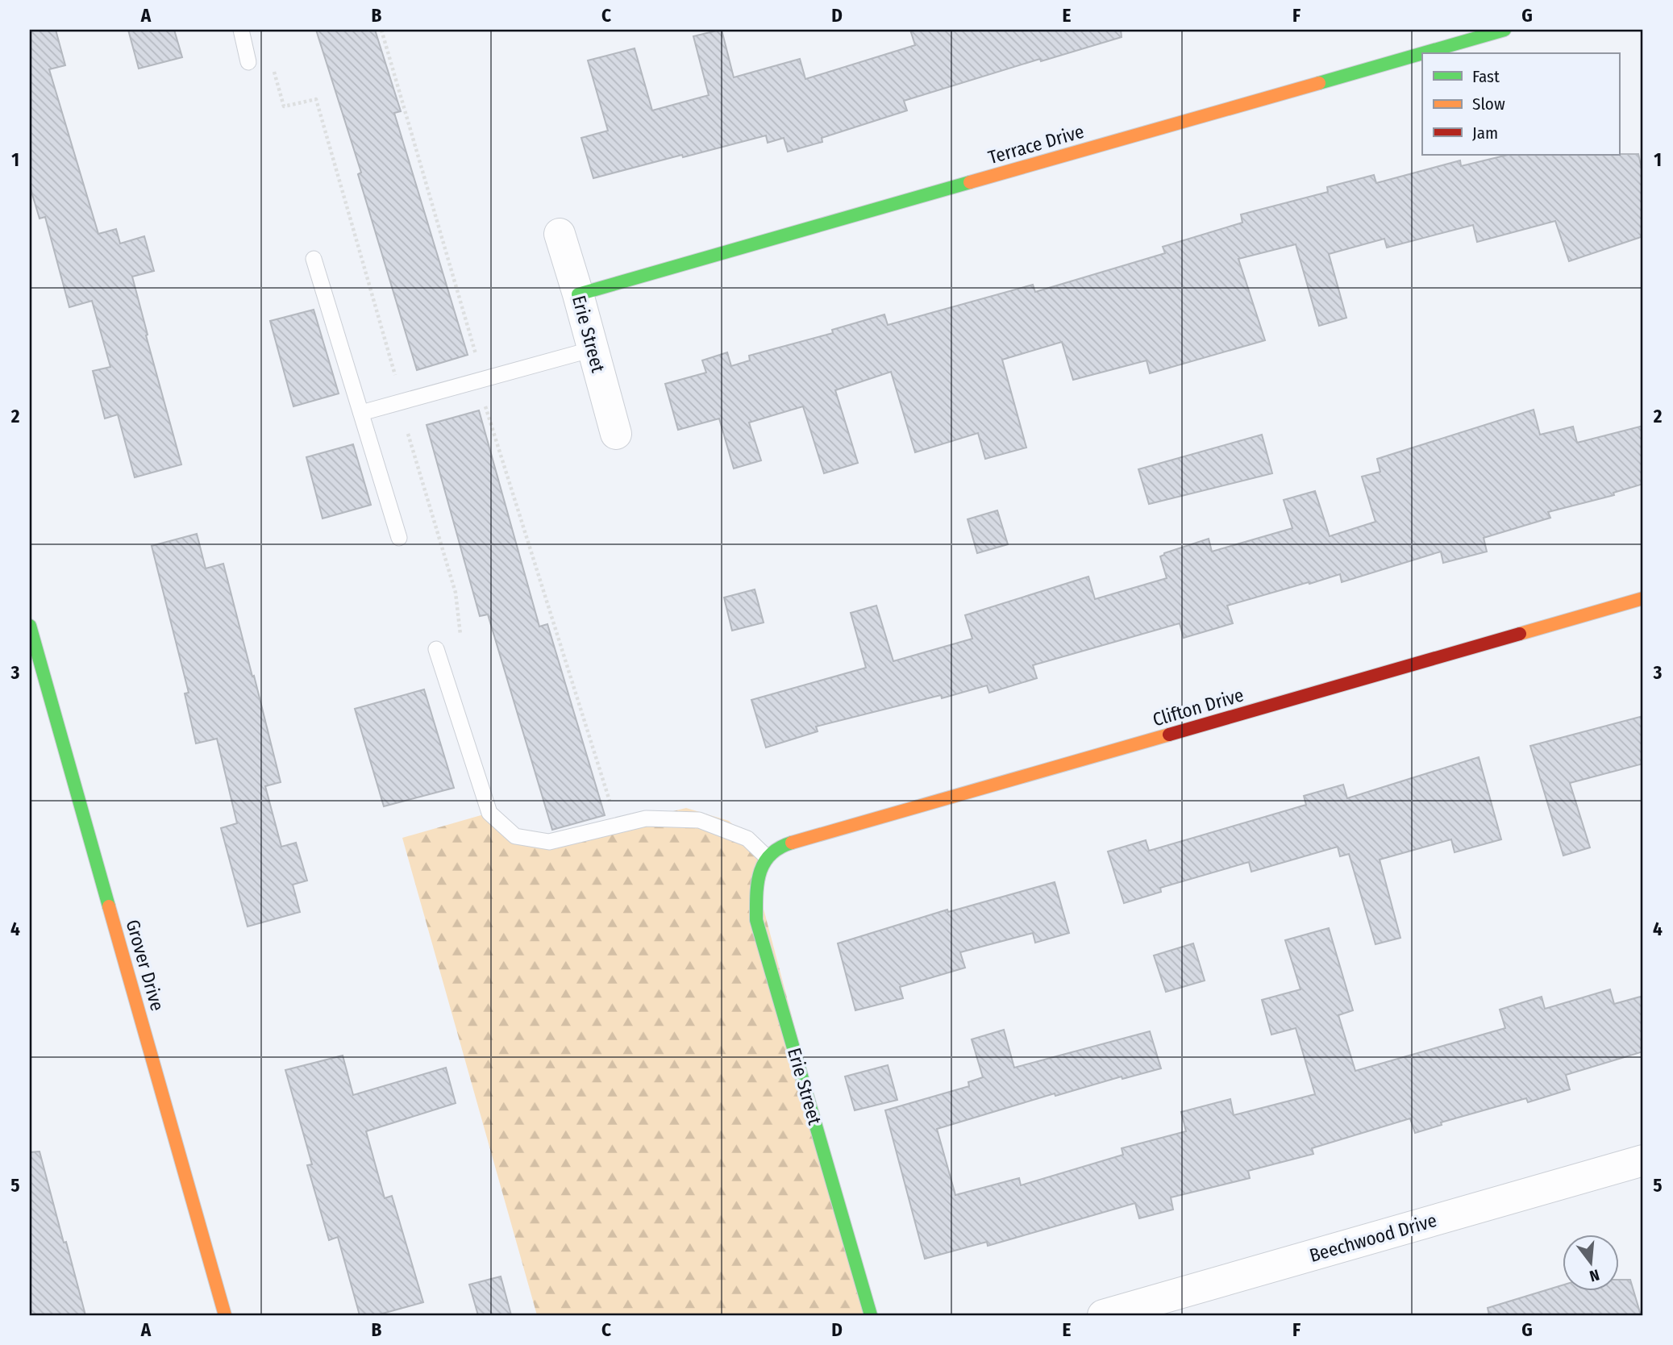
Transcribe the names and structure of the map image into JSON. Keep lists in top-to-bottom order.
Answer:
{
  "streets": {
    "street": [
      "Terrace Drive",
      "Erie Street",
      "Clifton Drive",
      "Grover Drive",
      "Beechwood Drive"
    ]
  },
  "crossings": [
    ["Terrace Drive", "Erie Street"],
    ["Erie Street", "Clifton Drive"]
  ],
  "legend": ["Fast", "Slow", "Jam"],
  "north": "bottom",
  "grid": {
    "columns": [
      "A",
      "B",
      "C",
      "D",
      "E",
      "F",
      "G"
    ],
    "rows": [
      "1",
      "2",
      "3",
      "4",
      "5"
    ]
  }
}
